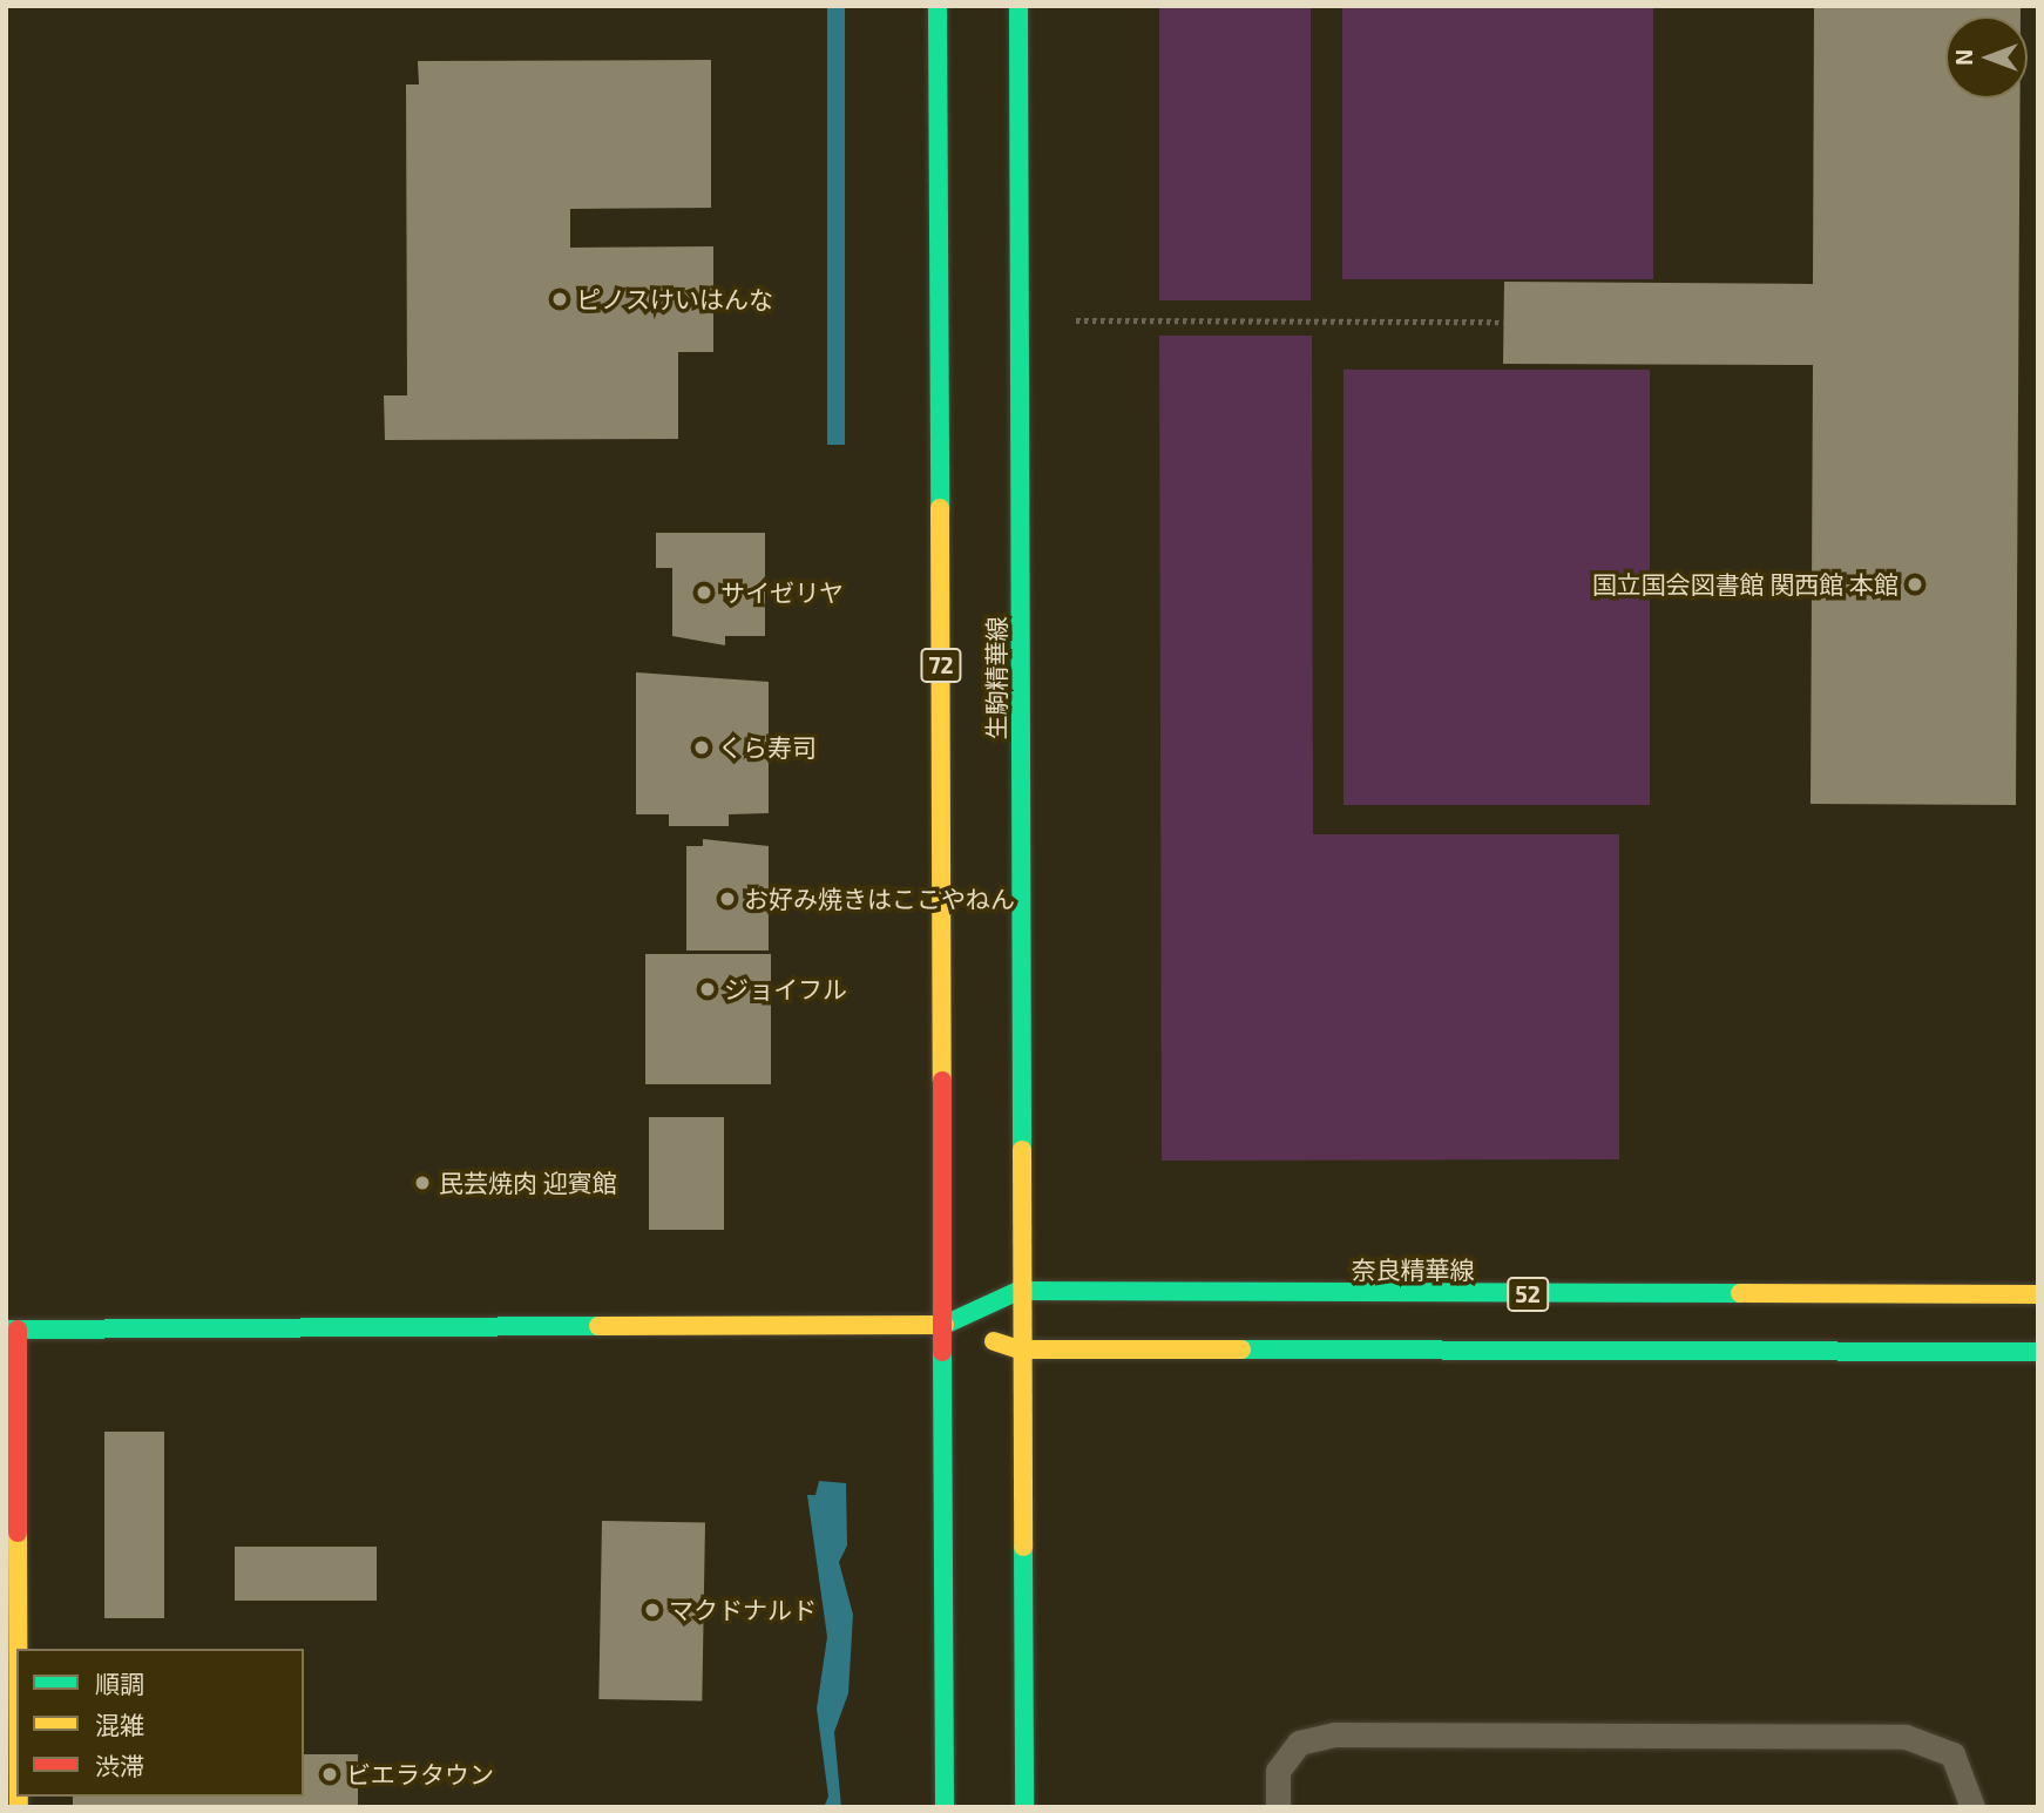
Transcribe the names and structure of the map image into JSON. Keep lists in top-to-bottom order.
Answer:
{
  "streets": {
    "main road": [
      "72",
      "生駒精華線",
      "奈良精華線",
      "52"
    ]
  },
  "crossings": [
    ["72", "奈良精華線"],
    ["72", "52"],
    ["生駒精華線", "奈良精華線"],
    ["生駒精華線", "52"],
    ["奈良精華線", "52"]
  ],
  "places": [
    "ピノスけいはんな",
    "国立国会図書館 関西館 本館",
    "サイゼリヤ",
    "くら寿司",
    "お好み焼きはここやねん",
    "ジョイフル",
    "民芸焼肉 迎賓館",
    "マクドナルド",
    "ビエラタウン"
  ],
  "legend": ["順調", "混雑", "渋滞"],
  "north": "left"
}
